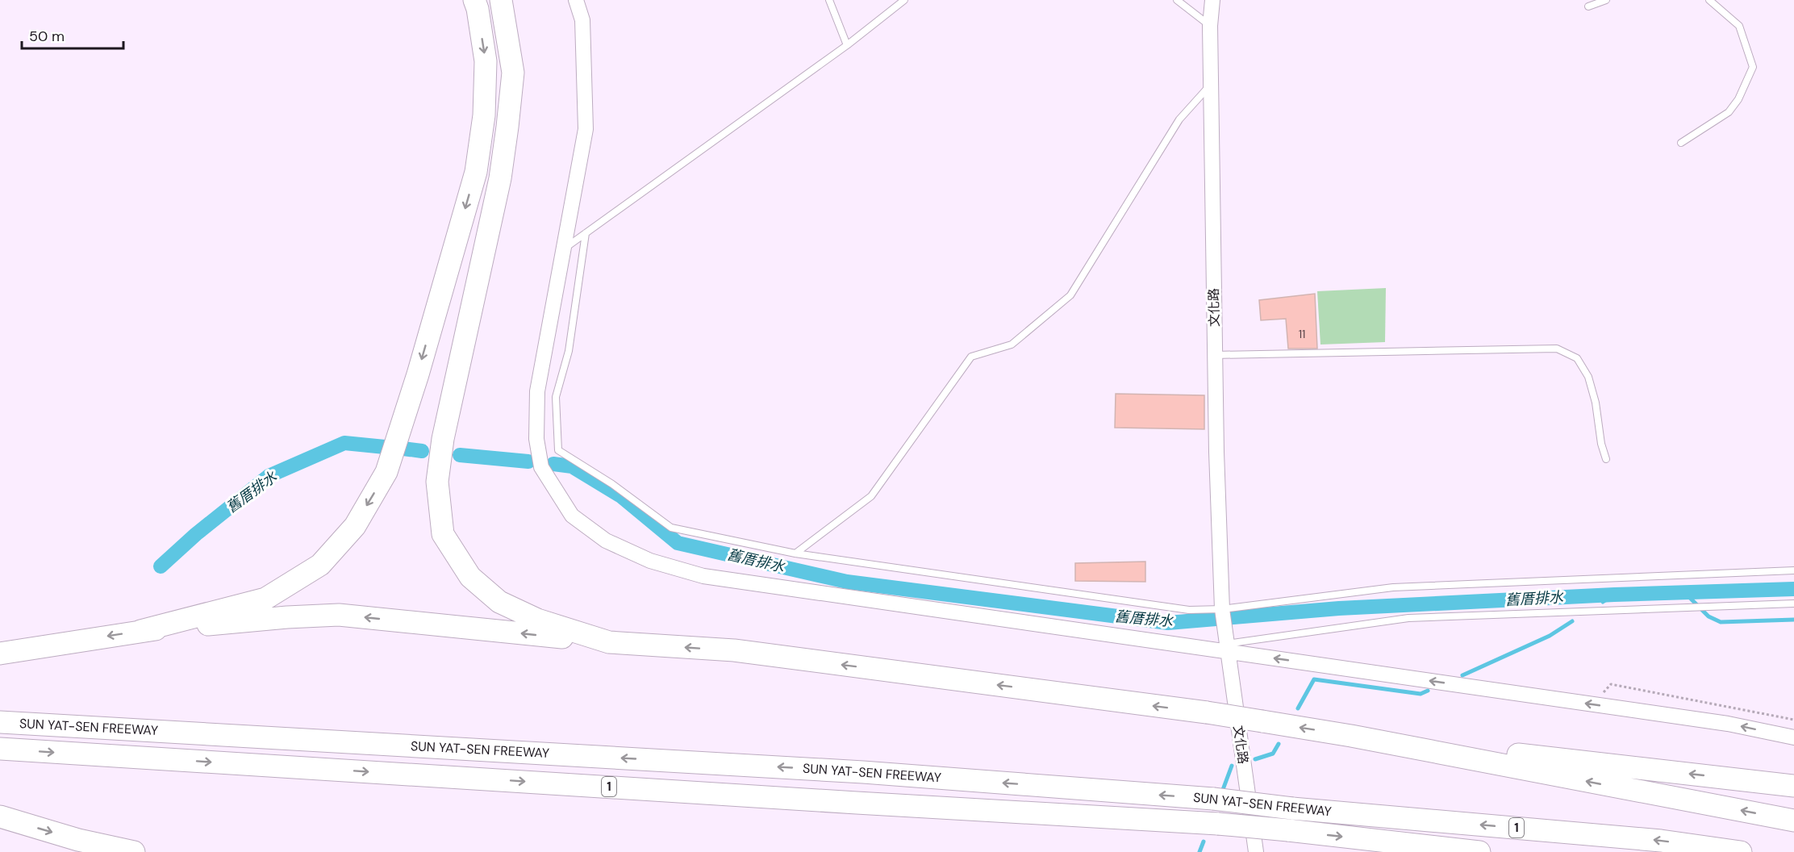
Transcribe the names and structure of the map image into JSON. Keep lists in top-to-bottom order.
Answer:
{
  "streets": {
    "highway": ["SUN YAT-SEN FREEWAY", "1"],
    "street": ["文化路"]
  },
  "water": ["舊厝排水"],
  "house_numbers": ["11"],
  "scale_bar": "50 m"
}
